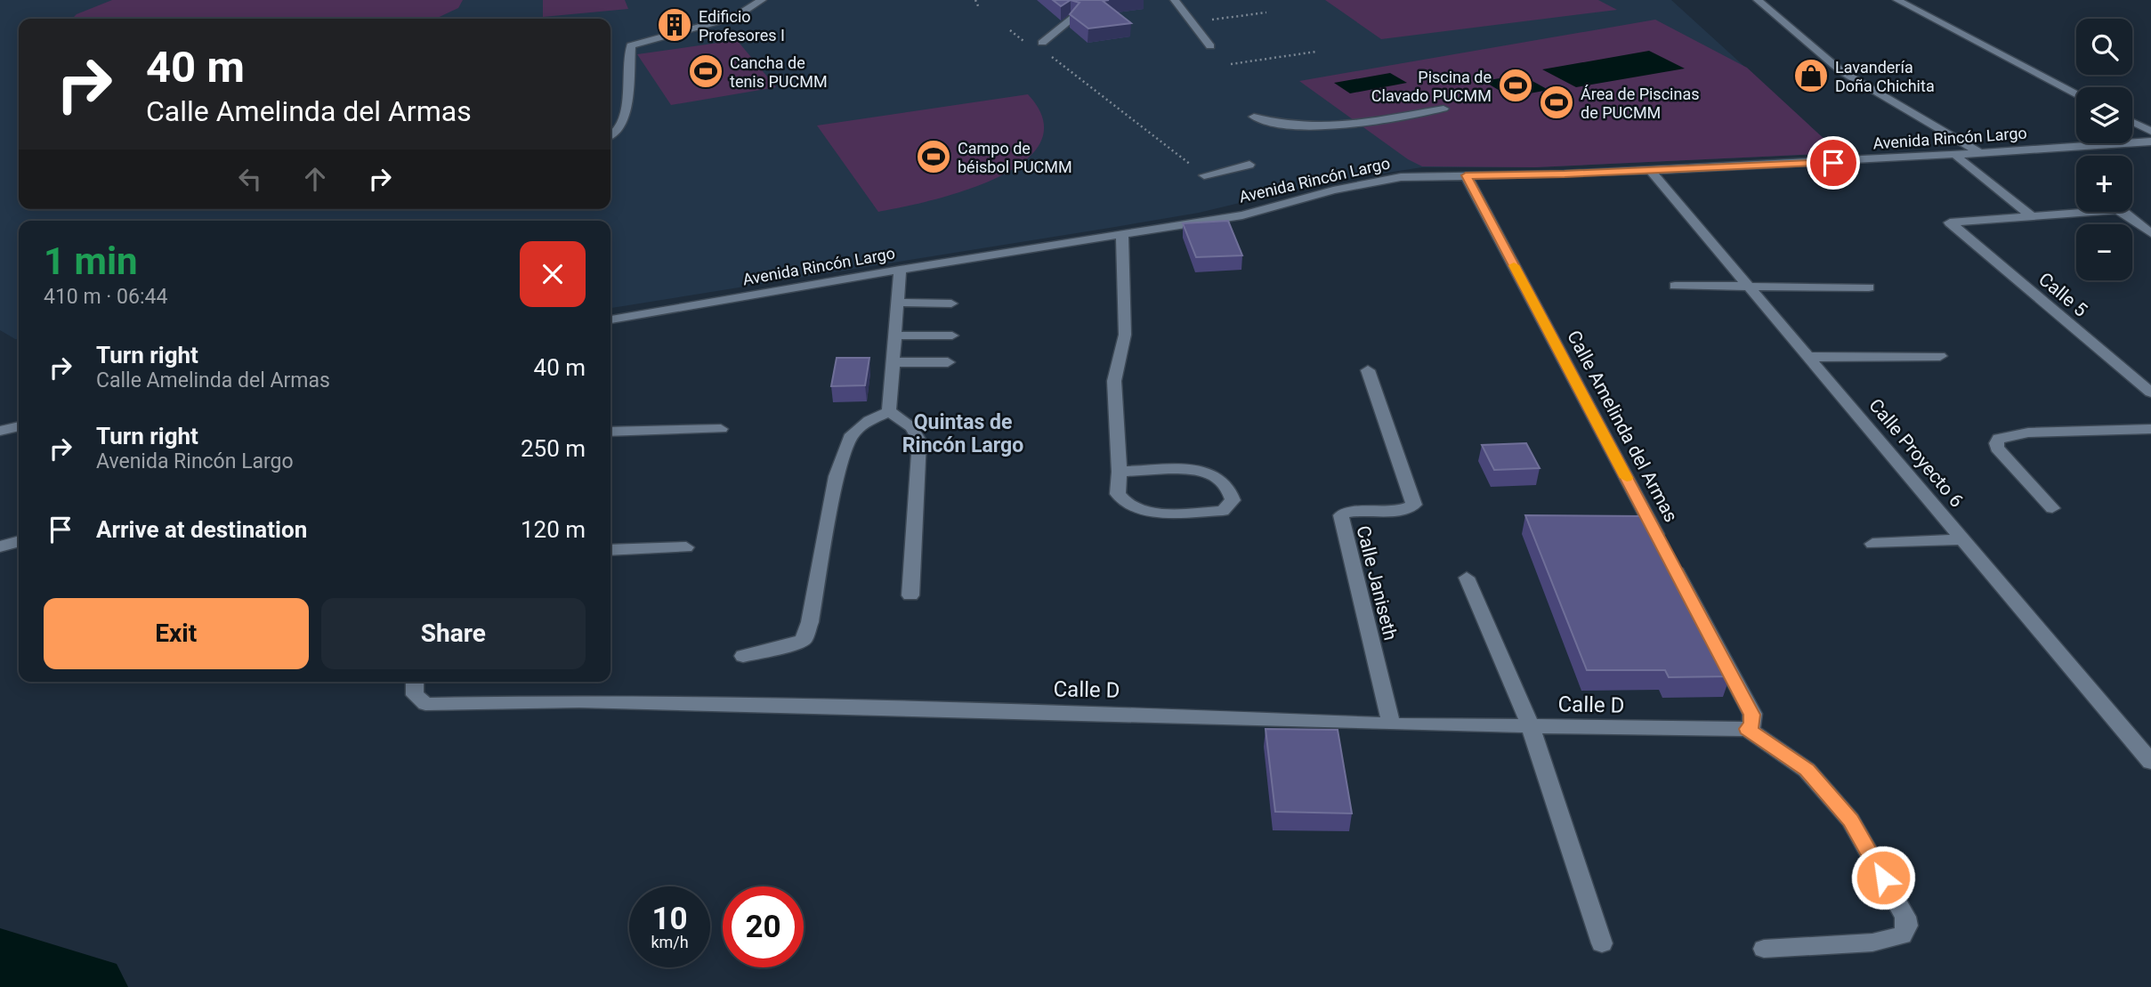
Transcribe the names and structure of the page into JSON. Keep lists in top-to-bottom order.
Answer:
{
  "streets": {
    "street": [
      "Avenida Rincón Largo",
      "Calle 5",
      "Calle Amelinda del Armas",
      "Calle Proyecto 6",
      "Calle Janiseth",
      "Calle D"
    ]
  },
  "crossings": [
    ["Avenida Rincón Largo", "Calle Amelinda del Armas"],
    ["Avenida Rincón Largo", "Calle Proyecto 6"],
    ["Calle Amelinda del Armas", "Calle D"],
    ["Calle Janiseth", "Calle D"]
  ],
  "districts": ["Quintas de Rincón Largo"],
  "places": {
    "building": ["Edificio Profesores I"],
    "sports": [
      "Cancha de tenis PUCMM",
      "Piscina de Clavado PUCMM",
      "Área de Piscinas de PUCMM",
      "Campo de béisbol PUCMM"
    ],
    "shop": ["Lavandería Doña Chichita"]
  },
  "page": {
    "map_buttons": ["+", "−"],
    "turn": ["40 m", "Calle Amelinda del Armas"],
    "heading": ["1 min", "410 m · 06:44"],
    "list": [
      {
        "name": "Turn right",
        "note": "Calle Amelinda del Armas",
        "value": "40 m"
      },
      {
        "name": "Turn right",
        "note": "Avenida Rincón Largo",
        "value": "250 m"
      },
      {
        "name": "Arrive at destination",
        "value": "120 m"
      }
    ],
    "buttons": ["Exit", "Share"],
    "speed": "10 km/h",
    "limit": "20"
  }
}
